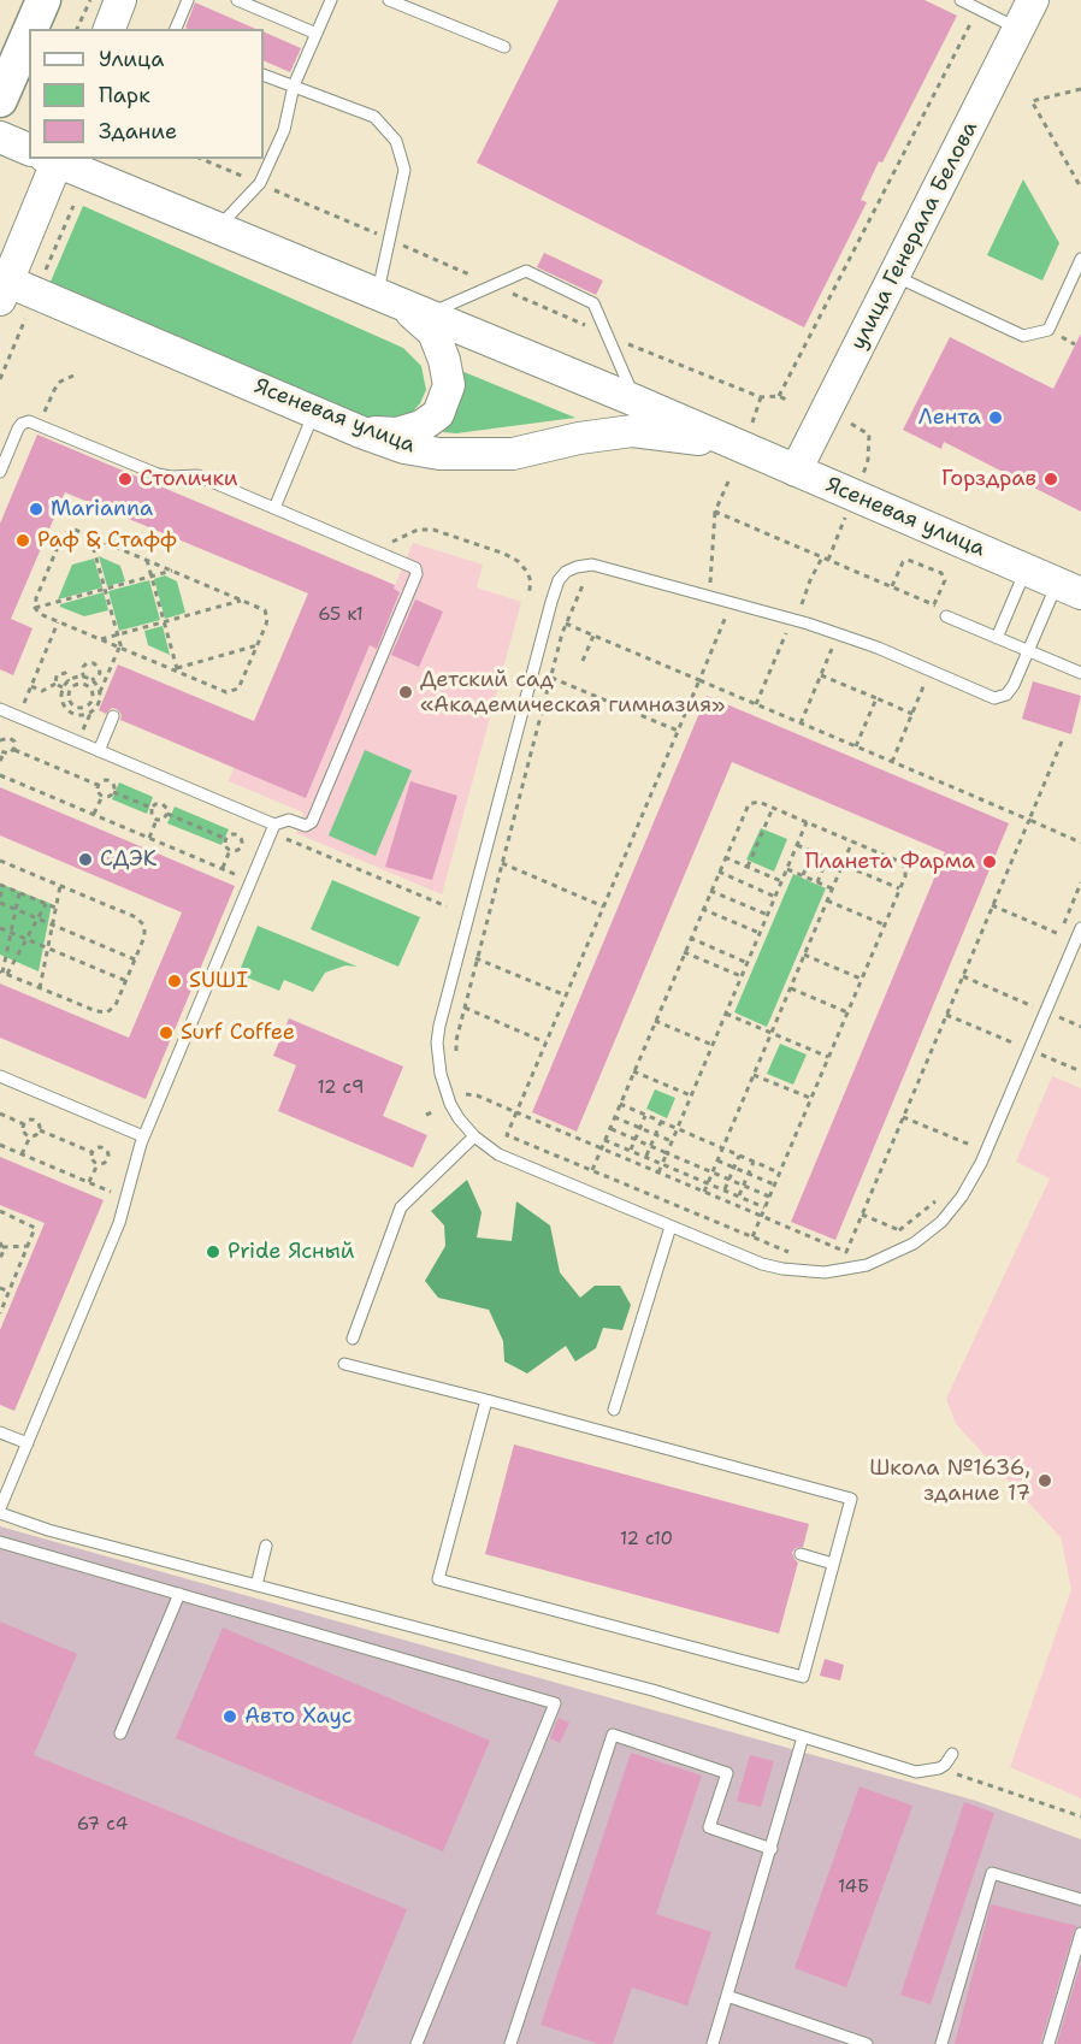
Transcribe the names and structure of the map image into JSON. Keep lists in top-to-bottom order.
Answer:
{
  "streets": {
    "main road": ["улица Генерала Белова", "Ясеневая улица"]
  },
  "crossings": [
    ["улица Генерала Белова", "Ясеневая улица"]
  ],
  "places": [
    "Лента",
    "Столички",
    "Горздрав",
    "Marianna",
    "Раф & Стафф",
    "Детский сад «Академическая гимназия»",
    "СДЭК",
    "Планета Фарма",
    "SUШI",
    "Surf Coffee",
    "Pride Ясный",
    "Школа №1636, здание 17",
    "Авто Хаус"
  ],
  "house_numbers": [
    "65 к1",
    "12 с9",
    "12 с10",
    "67 с4",
    "14Б"
  ],
  "legend": ["Улица", "Парк", "Здание"]
}
